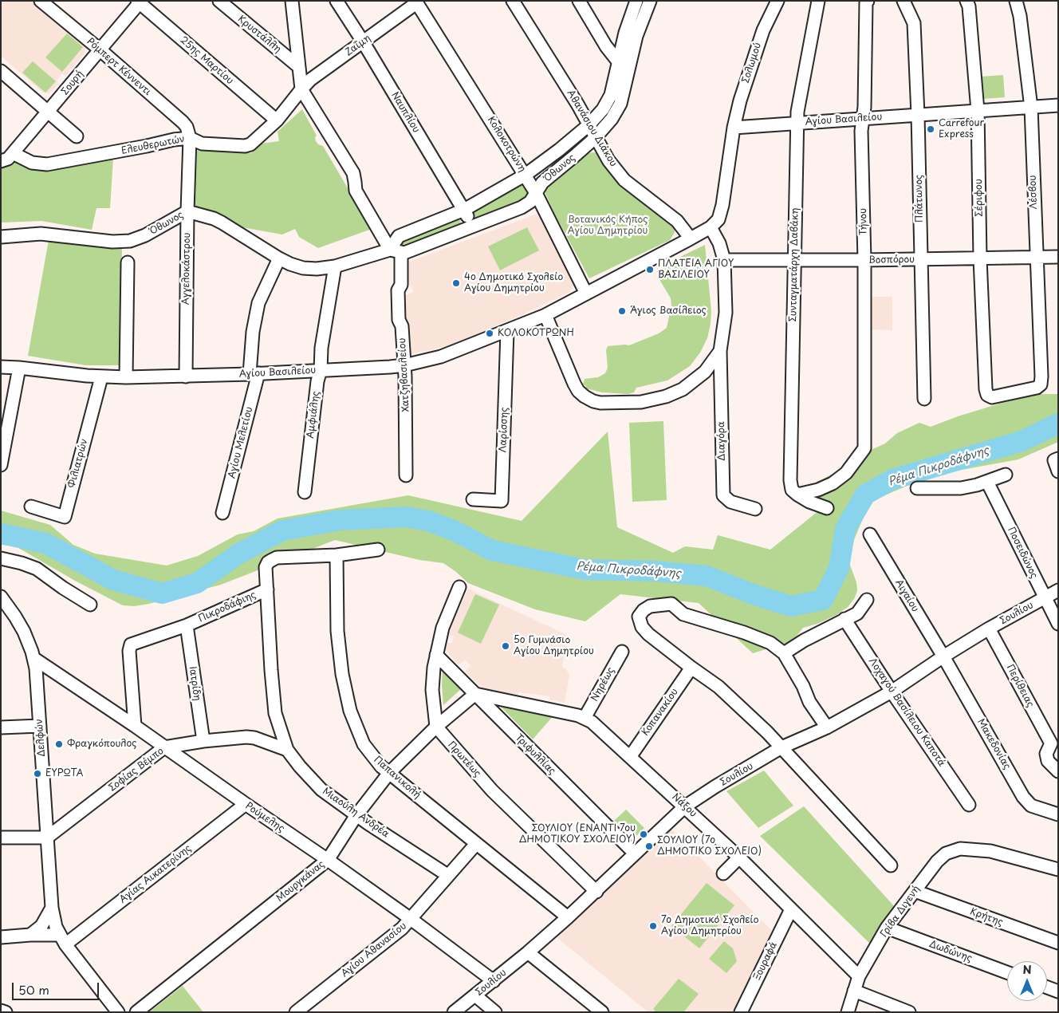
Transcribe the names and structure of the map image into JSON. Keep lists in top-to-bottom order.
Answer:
{
  "streets": {
    "street": [
      "Κρυστάλλη",
      "Ζαΐμη",
      "25ης Μαρτίου",
      "Σολωμού",
      "Ρόμπερτ Κέννεντι",
      "Σουρή",
      "Ναυπλίου",
      "Αγίου Βασιλείου",
      "Αθανάσιου Διάκου",
      "Κολοκοτρώνη",
      "Ελευθερωτών",
      "Όθωνος",
      "Λέσβου",
      "Σέριφου",
      "Πλάτωνος",
      "Τήνου",
      "Βοσπόρου",
      "Συνταγματάρχη Δαβάκη",
      "Αγγελοκάστρου",
      "Χατζηβασιλείου",
      "Αμφιάλης",
      "Λαρίσσης",
      "Διαγόρα",
      "Αγίου Μελετίου",
      "Φιλιατρών",
      "Ποσειδώνος",
      "Αιγαίου",
      "Πικροδάφιης",
      "Σουλίου",
      "Ιατρίδη",
      "Νηρέως",
      "Περίθειας",
      "Κοπανακίου",
      "Λοχαγού Βασίλειου Καποτά",
      "Δελφών",
      "Μακεδονίας",
      "Τριφυλλίας",
      "Πρωτέως",
      "Σοφίας Βέμπο",
      "Παπανικολή",
      "Νάξου",
      "Μιαούλη Ανδρέα",
      "Ρούμελης",
      "Αγίας Αικατερίνης",
      "Μουργκάνας",
      "Γρίβα Διγενή",
      "Κρήτης",
      "Αγίου Αθανασίου",
      "Δωδώνης",
      "Ξουραφά"
    ]
  },
  "crossings": [
    ["Ζαΐμη", "Ναυπλίου"],
    ["Ζαΐμη", "Κολοκοτρώνη"],
    ["Ζαΐμη", "Ελευθερωτών"],
    ["25ης Μαρτίου", "Σουρή"],
    ["25ης Μαρτίου", "Ελευθερωτών"],
    ["Σολωμού", "Αγίου Βασιλείου"],
    ["Ρόμπερτ Κέννεντι", "Σουρή"],
    ["Ρόμπερτ Κέννεντι", "Ελευθερωτών"],
    ["Ρόμπερτ Κέννεντι", "Αγγελοκάστρου"],
    ["Σουρή", "Ελευθερωτών"],
    ["Ναυπλίου", "Όθωνος"],
    ["Αγίου Βασιλείου", "Αθανάσιου Διάκου"],
    ["Αγίου Βασιλείου", "Κολοκοτρώνη"],
    ["Αγίου Βασιλείου", "Λέσβου"],
    ["Αγίου Βασιλείου", "Σέριφου"],
    ["Αγίου Βασιλείου", "Πλάτωνος"],
    ["Αγίου Βασιλείου", "Τήνου"],
    ["Αγίου Βασιλείου", "Συνταγματάρχη Δαβάκη"],
    ["Αγίου Βασιλείου", "Αγγελοκάστρου"],
    ["Αγίου Βασιλείου", "Χατζηβασιλείου"],
    ["Αγίου Βασιλείου", "Αμφιάλης"],
    ["Αγίου Βασιλείου", "Λαρίσσης"],
    ["Αγίου Βασιλείου", "Αγίου Μελετίου"],
    ["Αγίου Βασιλείου", "Φιλιατρών"],
    ["Αθανάσιου Διάκου", "Όθωνος"],
    ["Κολοκοτρώνη", "Όθωνος"],
    ["Ελευθερωτών", "Αγγελοκάστρου"],
    ["Όθωνος", "Αγγελοκάστρου"],
    ["Όθωνος", "Χατζηβασιλείου"],
    ["Όθωνος", "Αμφιάλης"],
    ["Όθωνος", "Αγίου Μελετίου"],
    ["Λέσβου", "Σέριφου"],
    ["Λέσβου", "Βοσπόρου"],
    ["Σέριφου", "Βοσπόρου"],
    ["Πλάτωνος", "Βοσπόρου"],
    ["Τήνου", "Βοσπόρου"],
    ["Τήνου", "Συνταγματάρχη Δαβάκη"],
    ["Βοσπόρου", "Συνταγματάρχη Δαβάκη"],
    ["Ποσειδώνος", "Σουλίου"],
    ["Αιγαίου", "Σουλίου"],
    ["Αιγαίου", "Μακεδονίας"],
    ["Πικροδάφιης", "Ιατρίδη"],
    ["Πικροδάφιης", "Μιαούλη Ανδρέα"],
    ["Πικροδάφιης", "Ρούμελης"],
    ["Σουλίου", "Περίθειας"],
    ["Σουλίου", "Λοχαγού Βασίλειου Καποτά"],
    ["Σουλίου", "Μακεδονίας"],
    ["Σουλίου", "Τριφυλλίας"],
    ["Σουλίου", "Πρωτέως"],
    ["Σουλίου", "Παπανικολή"],
    ["Σουλίου", "Νάξου"],
    ["Σουλίου", "Ρούμελης"],
    ["Ιατρίδη", "Σοφίας Βέμπο"],
    ["Νηρέως", "Νάξου"],
    ["Κοπανακίου", "Νάξου"],
    ["Δελφών", "Σοφίας Βέμπο"],
    ["Δελφών", "Ρούμελης"],
    ["Δελφών", "Αγίας Αικατερίνης"],
    ["Τριφυλλίας", "Νάξου"],
    ["Τριφυλλίας", "Μουργκάνας"],
    ["Πρωτέως", "Μουργκάνας"],
    ["Σοφίας Βέμπο", "Μιαούλη Ανδρέα"],
    ["Σοφίας Βέμπο", "Ρούμελης"],
    ["Παπανικολή", "Μιαούλη Ανδρέα"],
    ["Παπανικολή", "Μουργκάνας"],
    ["Παπανικολή", "Αγίου Αθανασίου"],
    ["Νάξου", "Μουργκάνας"],
    ["Νάξου", "Γρίβα Διγενή"],
    ["Νάξου", "Ξουραφά"],
    ["Μιαούλη Ανδρέα", "Μουργκάνας"],
    ["Μιαούλη Ανδρέα", "Αγίου Αθανασίου"],
    ["Ρούμελης", "Αγίας Αικατερίνης"],
    ["Ρούμελης", "Μουργκάνας"],
    ["Ρούμελης", "Αγίου Αθανασίου"],
    ["Γρίβα Διγενή", "Κρήτης"],
    ["Γρίβα Διγενή", "Δωδώνης"]
  ],
  "water": ["Ρέμα Πικροδάφνης"],
  "parks": ["Βοτανικός Κήπος Αγίου Δημητρίου"],
  "places": [
    "Carrefour Express",
    "ΠΛΑΤΕΙΑ ΑΓΙΟΥ ΒΑΣΙΛΕΙΟΥ",
    "4ο Δημοτικό Σχολείο Αγίου Δημητρίου",
    "Άγιος Βασίλειος",
    "ΚΟΛΟΚΟΤΡΏΝΗ",
    "5ο Γυμνάσιο Αγίου Δημητρίου",
    "Φραγκόπουλος",
    "ΕΥΡΏΤΑ",
    "ΣΟΥΛΙΟΥ (ΕΝΑΝΤΙ 7ου ΔΗΜΟΤΙΚΟΥ ΣΧΟΛΕΙΟΥ)",
    "ΣΟΥΛΙΟΥ (7ο ΔΗΜΟΤΙΚΟ ΣΧΟΛΕΙΟ)",
    "7ο Δημοτικό Σχολείο Αγίου Δημητρίου"
  ],
  "scale_bar": "50 m",
  "north": "top"
}
